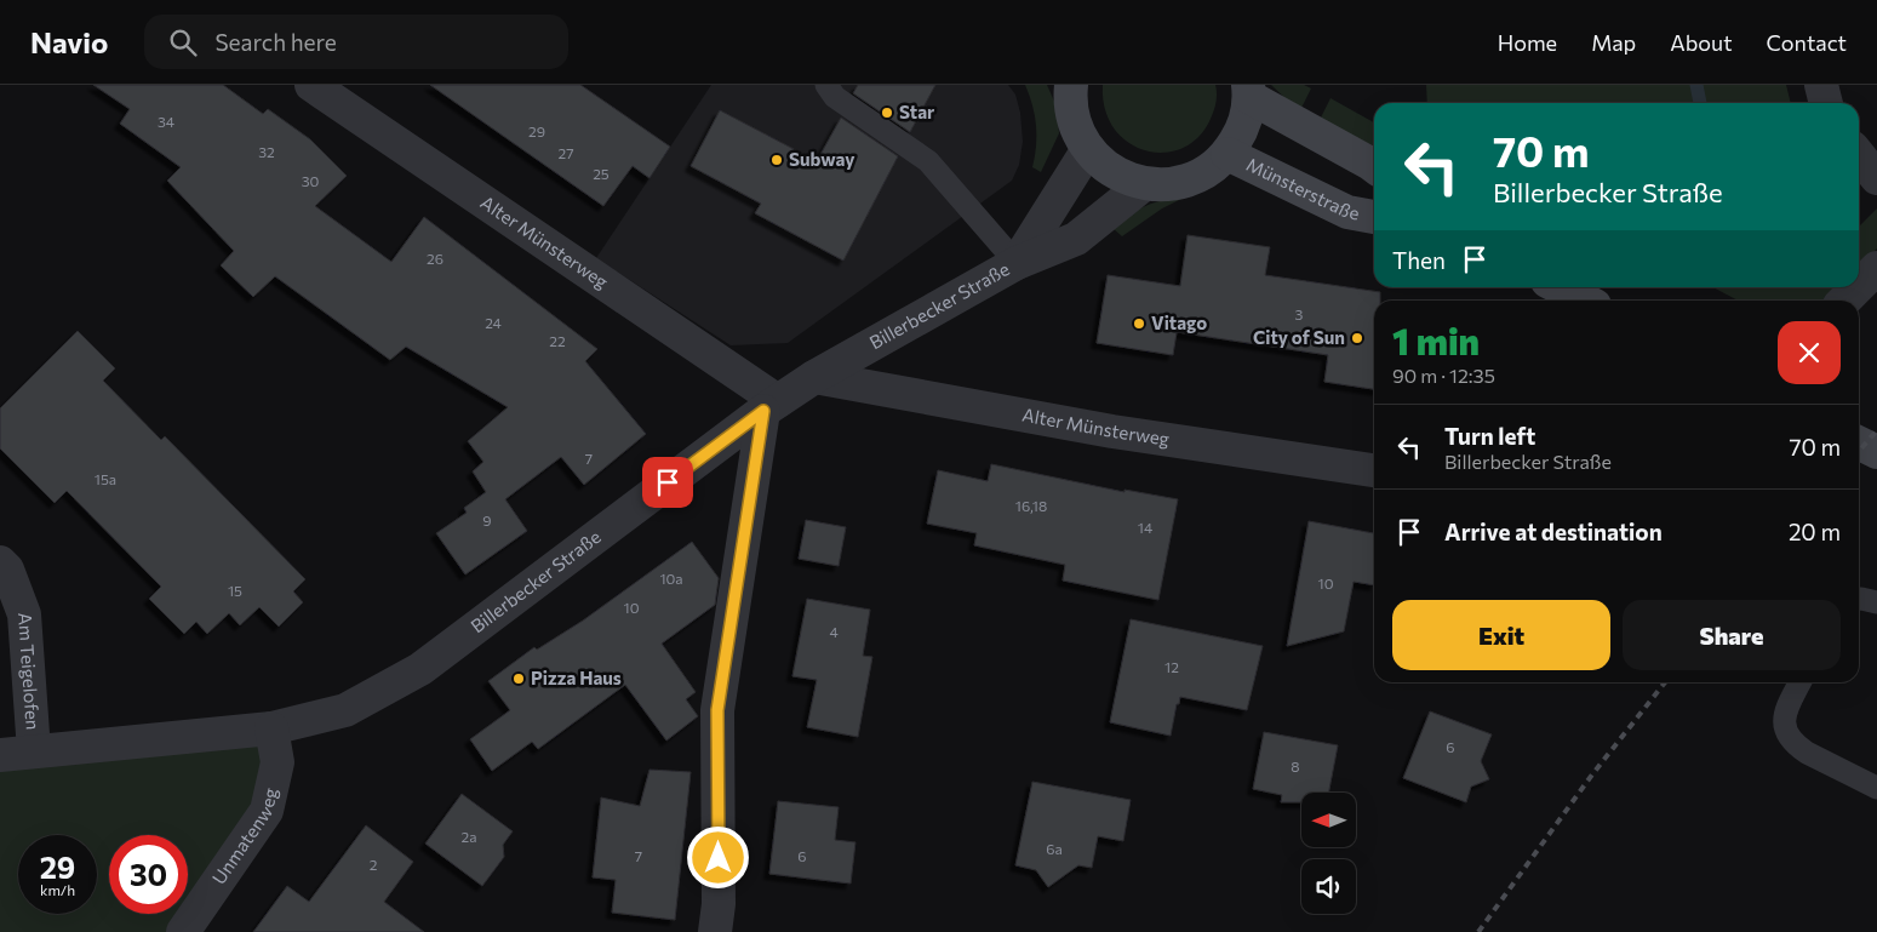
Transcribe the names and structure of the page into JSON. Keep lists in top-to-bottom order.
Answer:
{
  "streets": {
    "main road": ["Münsterstraße"],
    "street": [
      "Alter Münsterweg",
      "Billerbecker Straße",
      "Am Teigelofen",
      "Unmatenweg"
    ]
  },
  "crossings": [
    ["Alter Münsterweg", "Billerbecker Straße"],
    ["Billerbecker Straße", "Am Teigelofen"],
    ["Billerbecker Straße", "Unmatenweg"]
  ],
  "places": [
    "Star",
    "Subway",
    "Vitago",
    "City of Sun",
    "Pizza Haus"
  ],
  "house_numbers": [
    "34",
    "29",
    "32",
    "27",
    "25",
    "30",
    "26",
    "3",
    "24",
    "22",
    "7",
    "15a",
    "16,18",
    "9",
    "14",
    "10a",
    "10",
    "15",
    "10",
    "4",
    "12",
    "6",
    "8",
    "2a",
    "6a",
    "7",
    "6",
    "2"
  ],
  "north": "left",
  "page": {
    "header": "Navio",
    "search": "Search here",
    "nav": [
      "Home",
      "Map",
      "About",
      "Contact"
    ],
    "turn": ["70 m", "Billerbecker Straße"],
    "then": "Then",
    "heading": ["1 min", "90 m · 12:35"],
    "list": [
      {
        "name": "Turn left",
        "note": "Billerbecker Straße",
        "value": "70 m"
      },
      {
        "name": "Arrive at destination",
        "value": "20 m"
      }
    ],
    "buttons": ["Exit", "Share"],
    "speed": "29 km/h",
    "limit": "30"
  }
}
